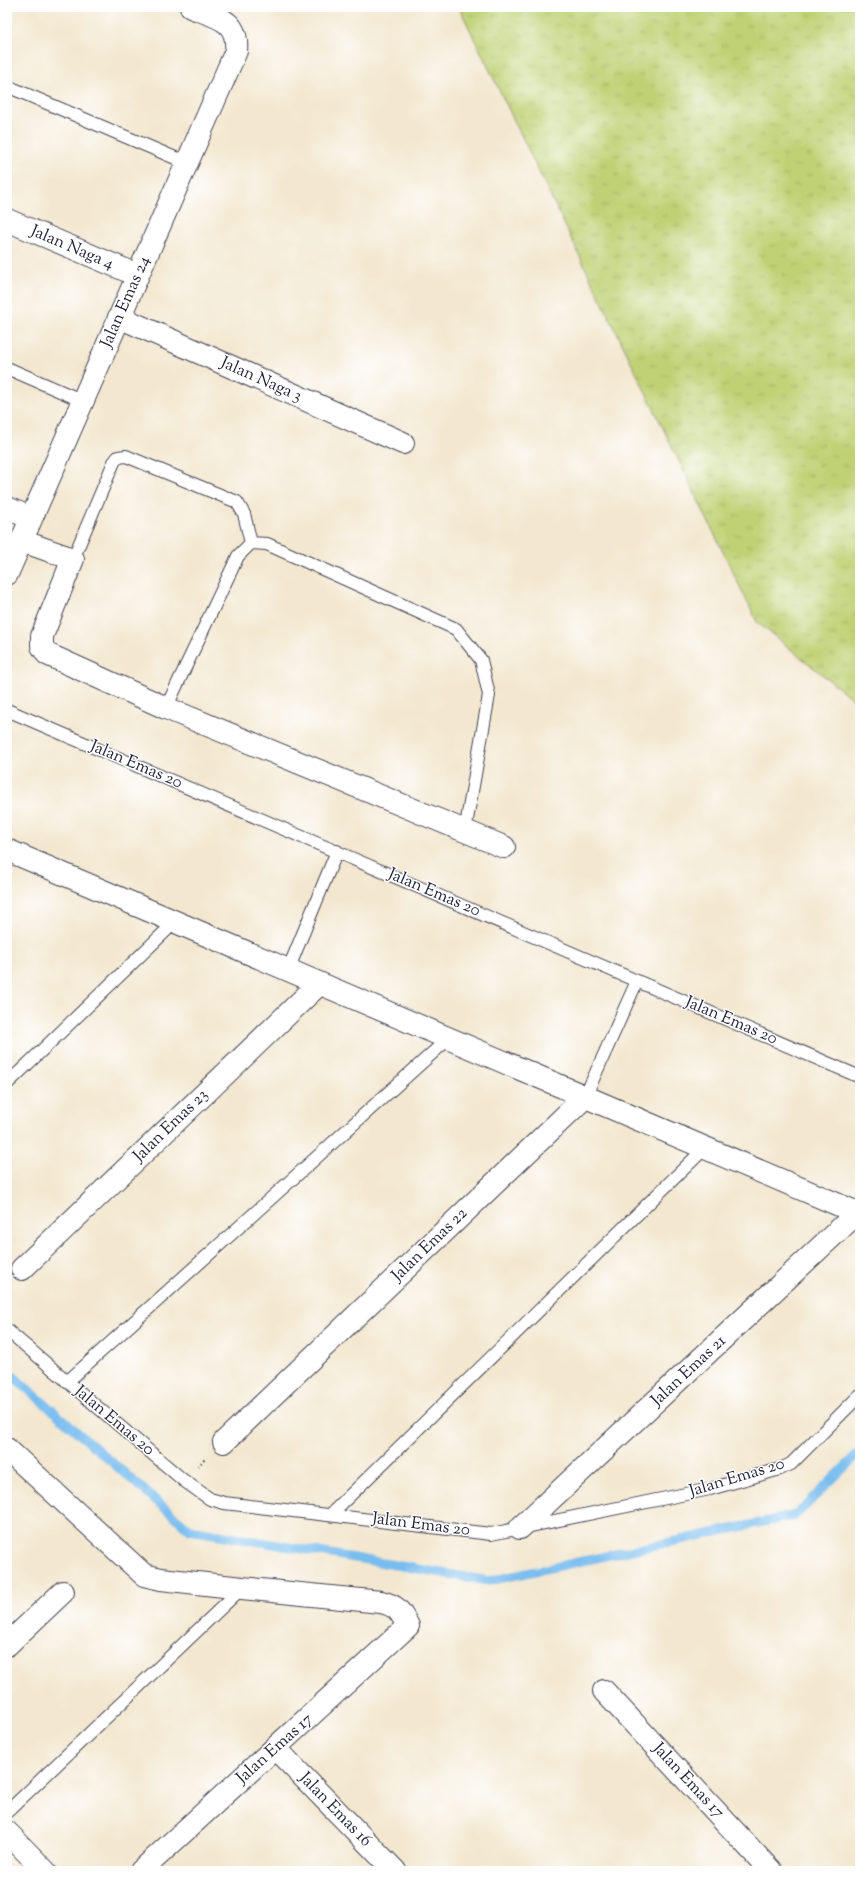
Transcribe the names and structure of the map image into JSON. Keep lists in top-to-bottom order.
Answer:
{
  "streets": {
    "street": [
      "Jalan Naga 4",
      "Jalan Emas 24",
      "Jalan Naga 3",
      "Jalan Emas 23",
      "Jalan Emas 22",
      "Jalan Emas 21",
      "Jalan Emas 17",
      "Jalan Emas 16"
    ],
    "lane": ["Jalan Emas 20"]
  },
  "crossings": [
    ["Jalan Naga 4", "Jalan Emas 24"],
    ["Jalan Emas 24", "Jalan Naga 3"],
    ["Jalan Emas 20", "Jalan Emas 22"],
    ["Jalan Emas 20", "Jalan Emas 21"],
    ["Jalan Emas 17", "Jalan Emas 16"]
  ]
}
